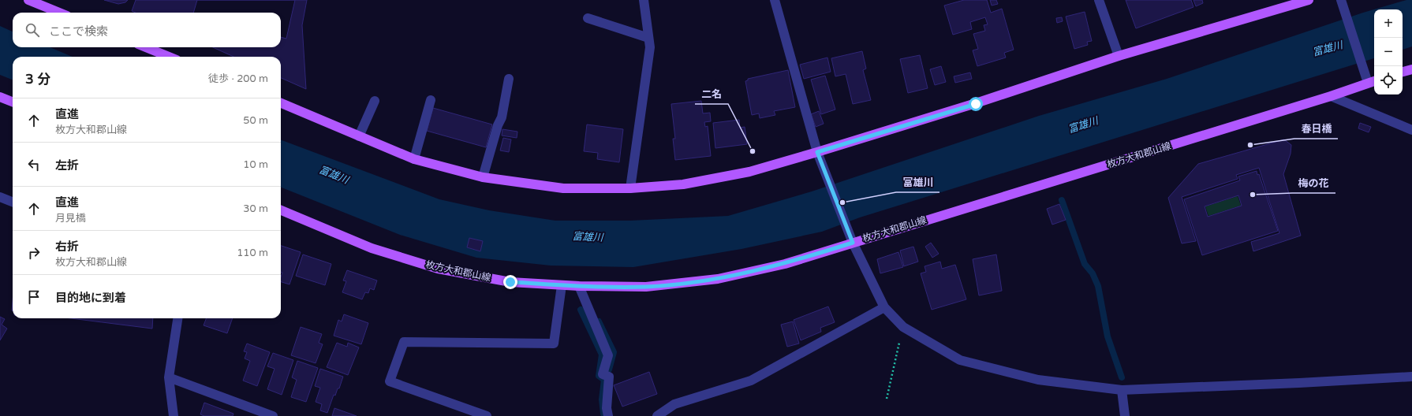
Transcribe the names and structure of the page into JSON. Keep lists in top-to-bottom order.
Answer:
{
  "streets": {
    "main road": ["枚方大和郡山線"]
  },
  "water": ["富雄川"],
  "places": [
    "春日橋",
    "二名",
    "梅の花",
    "富雄川"
  ],
  "page": {
    "map_buttons": ["+", "−"],
    "search": "ここで検索",
    "heading": ["3 分", "徒歩 · 200 m"],
    "list": [
      ["直進", "枚方大和郡山線", "50 m"],
      ["左折", "10 m"],
      ["直進", "月見橋", "30 m"],
      ["右折", "枚方大和郡山線", "110 m"],
      "目的地に到着"
    ]
  }
}
